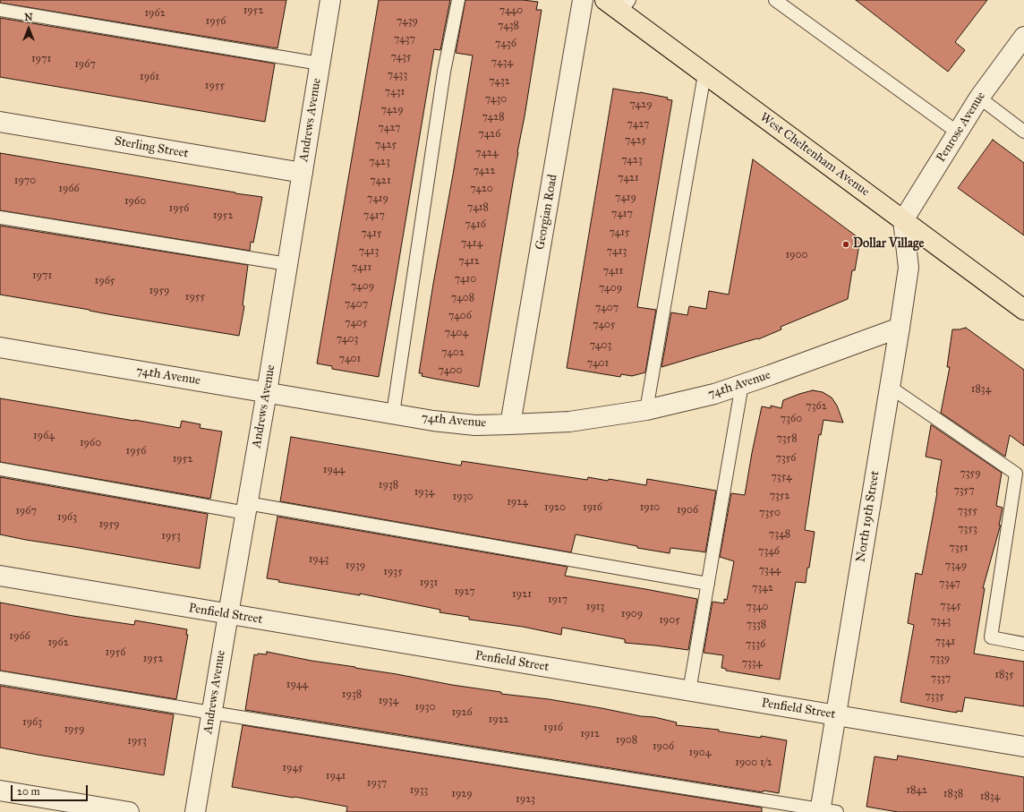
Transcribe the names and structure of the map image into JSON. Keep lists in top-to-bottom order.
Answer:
{
  "streets": {
    "highway": ["West Cheltenham Avenue"],
    "street": [
      "Andrews Avenue",
      "Penrose Avenue",
      "Sterling Street",
      "Georgian Road",
      "74th Avenue",
      "North 19th Street",
      "Penfield Street"
    ]
  },
  "crossings": [
    ["Andrews Avenue", "Sterling Street"],
    ["Andrews Avenue", "74th Avenue"],
    ["Andrews Avenue", "Penfield Street"],
    ["Penrose Avenue", "West Cheltenham Avenue"],
    ["Penrose Avenue", "North 19th Street"],
    ["West Cheltenham Avenue", "North 19th Street"],
    ["Georgian Road", "74th Avenue"],
    ["74th Avenue", "North 19th Street"],
    ["North 19th Street", "Penfield Street"]
  ],
  "places": ["Dollar Village"],
  "house_numbers": [
    "1952",
    "7440",
    "1962",
    "1956",
    "7439",
    "7438",
    "7437",
    "7436",
    "7435",
    "1971",
    "7434",
    "1967",
    "7433",
    "1961",
    "7432",
    "1955",
    "7431",
    "7430",
    "7429",
    "7429",
    "7428",
    "7427",
    "7427",
    "7426",
    "7425",
    "7425",
    "7424",
    "7423",
    "7423",
    "7422",
    "7421",
    "1970",
    "7421",
    "1966",
    "7420",
    "7419",
    "7419",
    "1960",
    "7418",
    "1956",
    "7417",
    "1952",
    "7417",
    "7416",
    "7415",
    "7415",
    "7414",
    "7413",
    "7413",
    "1900",
    "7412",
    "7411",
    "7411",
    "1971",
    "7410",
    "1965",
    "7409",
    "7409",
    "1959",
    "1955",
    "7408",
    "7407",
    "7407",
    "7406",
    "7405",
    "7405",
    "7404",
    "7403",
    "7403",
    "7402",
    "7401",
    "7401",
    "7400",
    "1834",
    "7362",
    "7360",
    "1964",
    "7358",
    "1960",
    "1956",
    "7356",
    "1952",
    "1944",
    "7359",
    "7354",
    "1938",
    "7357",
    "1934",
    "7352",
    "1930",
    "1924",
    "1920",
    "1916",
    "1910",
    "1906",
    "1967",
    "7355",
    "7350",
    "1963",
    "1959",
    "7353",
    "7348",
    "1953",
    "7351",
    "7346",
    "1943",
    "1939",
    "7349",
    "7344",
    "1935",
    "1931",
    "7347",
    "7342",
    "1927",
    "1921",
    "1917",
    "7345",
    "1913",
    "7340",
    "1909",
    "1905",
    "7343",
    "7338",
    "1966",
    "7341",
    "1962",
    "7336",
    "1956",
    "1952",
    "7339",
    "7334",
    "1835",
    "7337",
    "1944",
    "1938",
    "7335",
    "1934",
    "1930",
    "1926",
    "1922",
    "1963",
    "1916",
    "1959",
    "1912",
    "1908",
    "1953",
    "1906",
    "1904",
    "1900 1/2",
    "1945",
    "1941",
    "1937",
    "1933",
    "1842",
    "1929",
    "1838",
    "1834",
    "1923"
  ],
  "scale_bar": "20 m",
  "north": "top"
}
